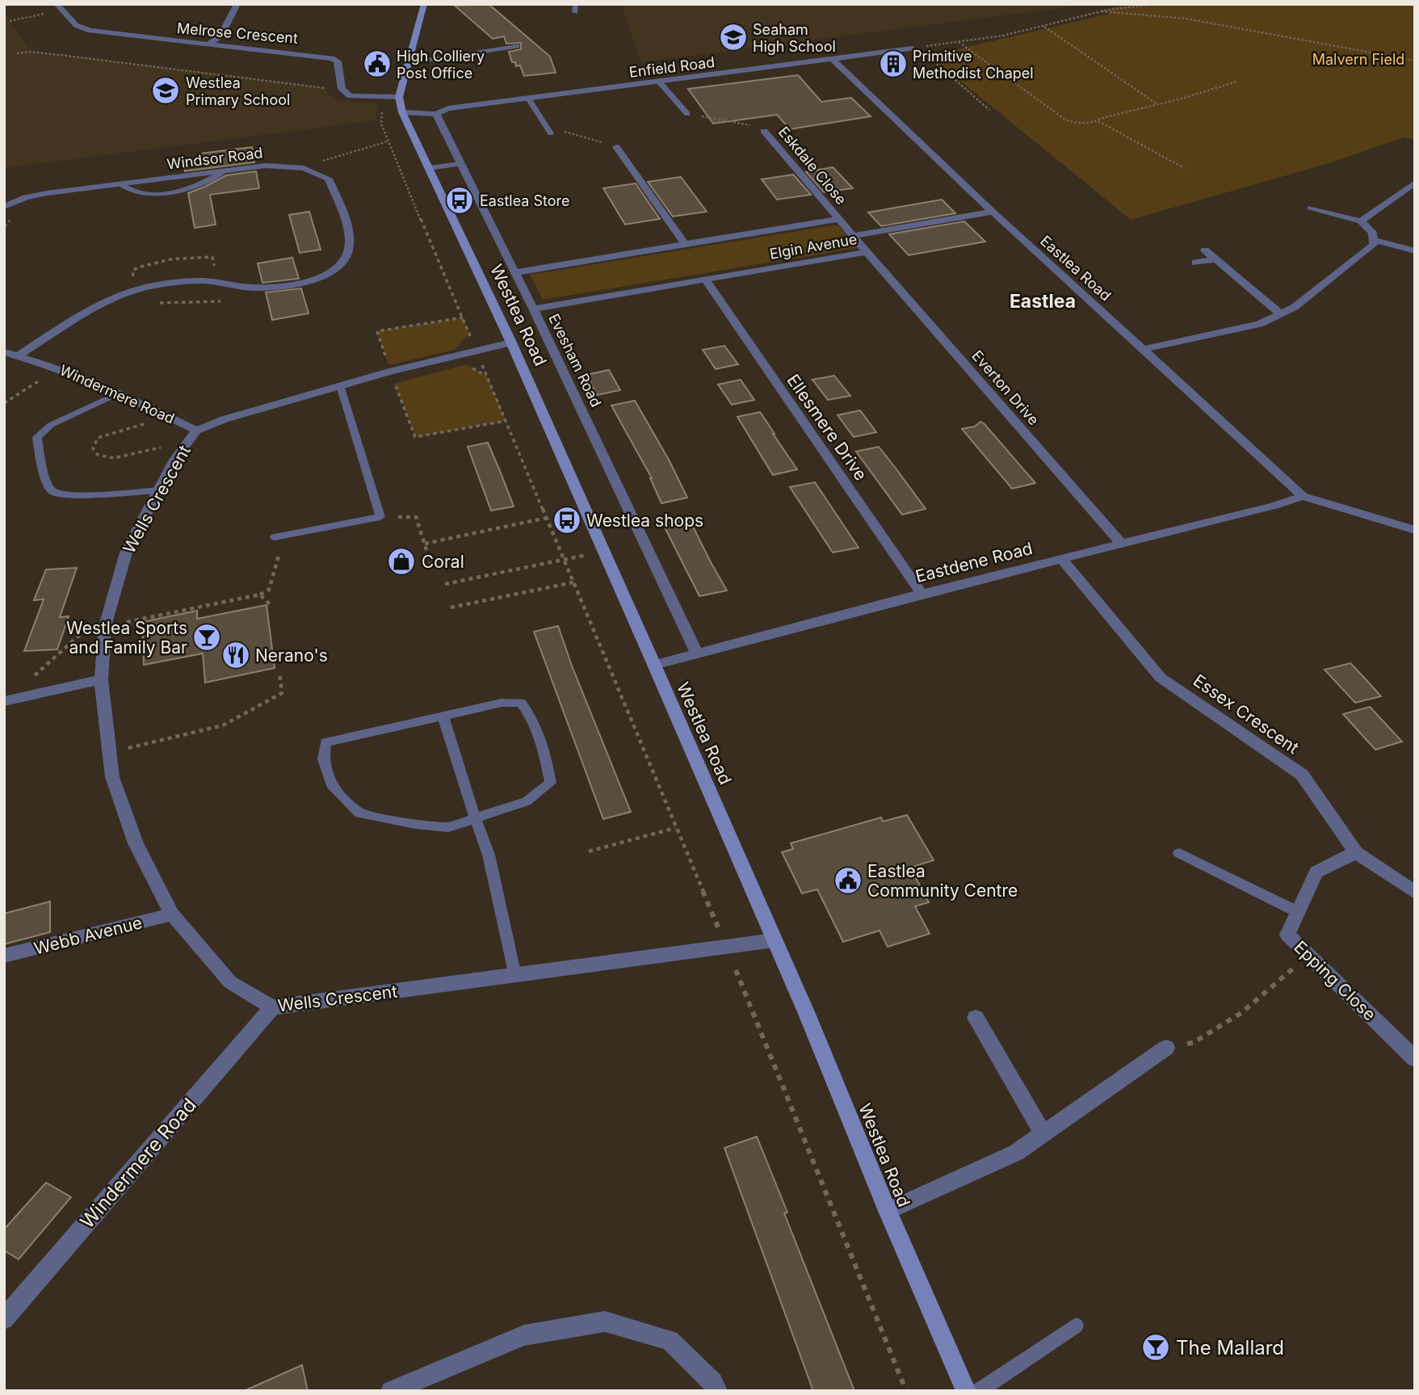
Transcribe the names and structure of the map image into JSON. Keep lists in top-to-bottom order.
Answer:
{
  "streets": {
    "main road": ["Westlea Road"],
    "street": [
      "Melrose Crescent",
      "Enfield Road",
      "Windsor Road",
      "Eskdale Close",
      "Elgin Avenue",
      "Eastlea Road",
      "Evesham Road",
      "Everton Drive",
      "Windermere Road",
      "Ellesmere Drive",
      "Wells Crescent",
      "Eastdene Road",
      "Essex Crescent",
      "Webb Avenue",
      "Epping Close"
    ]
  },
  "crossings": [
    ["Enfield Road", "Eastlea Road"],
    ["Enfield Road", "Evesham Road"],
    ["Windsor Road", "Windermere Road"],
    ["Eskdale Close", "Elgin Avenue"],
    ["Elgin Avenue", "Evesham Road"],
    ["Elgin Avenue", "Everton Drive"],
    ["Elgin Avenue", "Ellesmere Drive"],
    ["Eastlea Road", "Eastdene Road"],
    ["Westlea Road", "Wells Crescent"],
    ["Westlea Road", "Eastdene Road"],
    ["Evesham Road", "Eastdene Road"],
    ["Everton Drive", "Eastdene Road"],
    ["Windermere Road", "Wells Crescent"],
    ["Ellesmere Drive", "Eastdene Road"],
    ["Wells Crescent", "Webb Avenue"],
    ["Eastdene Road", "Essex Crescent"],
    ["Essex Crescent", "Epping Close"]
  ],
  "districts": ["Eastlea"],
  "parks": ["Malvern Field"],
  "places": {
    "school or university": ["Seaham High School", "Westlea Primary School"],
    "public building": ["High Colliery Post Office", "Eastlea Community Centre"],
    "building": ["Primitive Methodist Chapel"],
    "bus stop": ["Eastlea Store", "Westlea shops"],
    "shop": ["Coral"],
    "bar": ["Westlea Sports and Family Bar", "The Mallard"],
    "restaurant": ["Nerano's"]
  }
}
